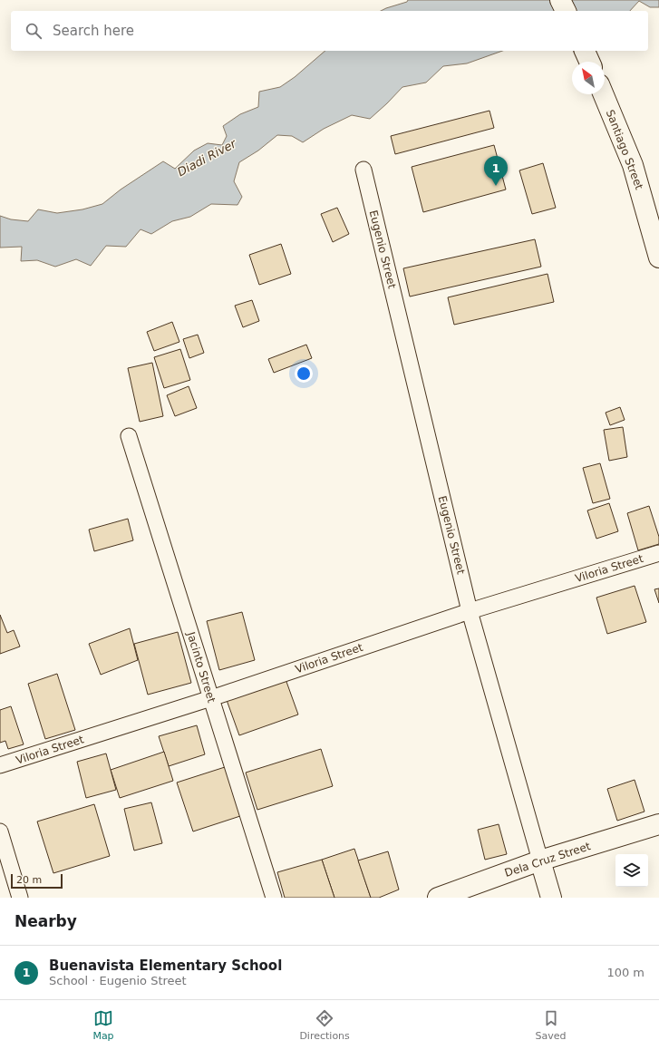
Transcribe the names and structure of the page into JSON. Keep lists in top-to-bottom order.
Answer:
{
  "streets": {
    "main road": ["Santiago Street", "Eugenio Street", "Dela Cruz Street"],
    "street": ["Viloria Street", "Jacinto Street"]
  },
  "crossings": [
    ["Eugenio Street", "Viloria Street"],
    ["Eugenio Street", "Dela Cruz Street"],
    ["Viloria Street", "Jacinto Street"]
  ],
  "water": ["Diadi River"],
  "scale_bar": "20 m",
  "north": "top left",
  "page": {
    "search": "Search here",
    "pins": "1",
    "scale": "20 m",
    "heading": "Nearby",
    "list": [
      {
        "mark": "1",
        "name": "Buenavista Elementary School",
        "note": "School · Eugenio Street",
        "value": "100 m"
      }
    ],
    "nav": ["Map", "Directions", "Saved"]
  }
}
